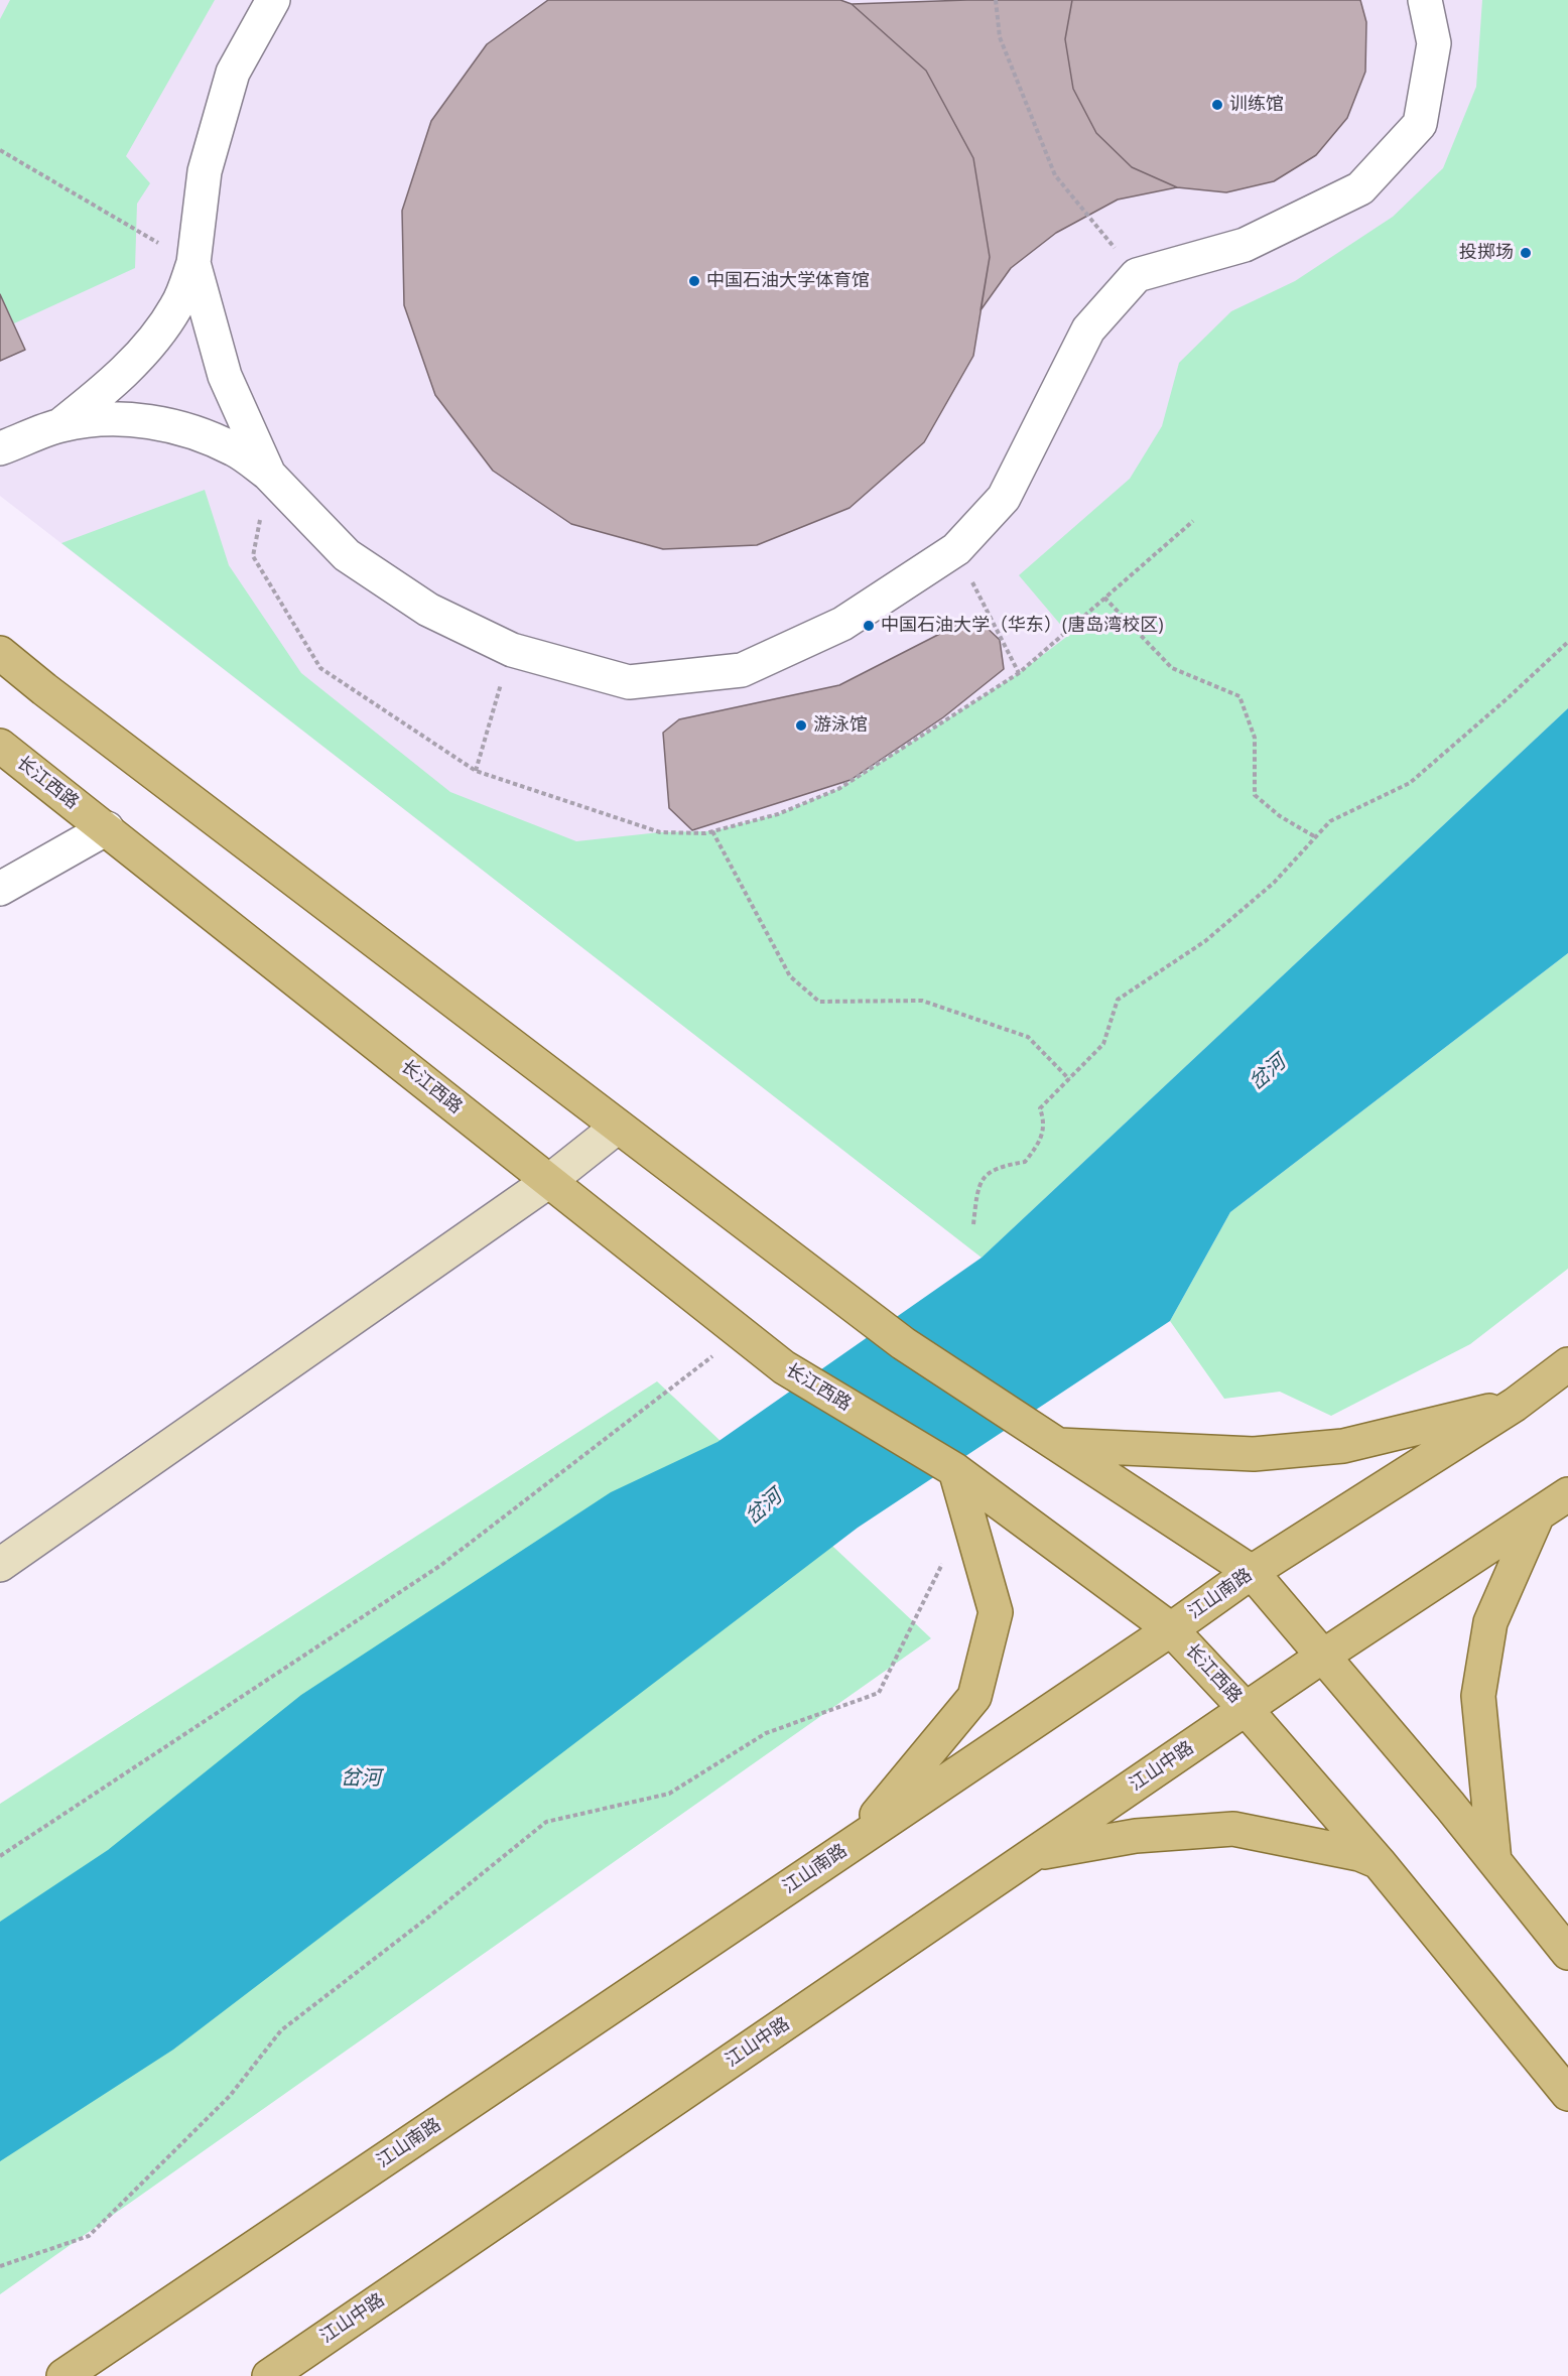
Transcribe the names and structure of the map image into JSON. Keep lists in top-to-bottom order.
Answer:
{
  "streets": {
    "main road": ["长江西路", "江山南路", "江山中路"]
  },
  "crossings": [
    ["长江西路", "江山南路"],
    ["长江西路", "江山中路"]
  ],
  "water": ["岔河"],
  "places": [
    "训练馆",
    "投掷场",
    "中国石油大学体育馆",
    "中国石油大学（华东）(唐岛湾校区)",
    "游泳馆"
  ]
}
